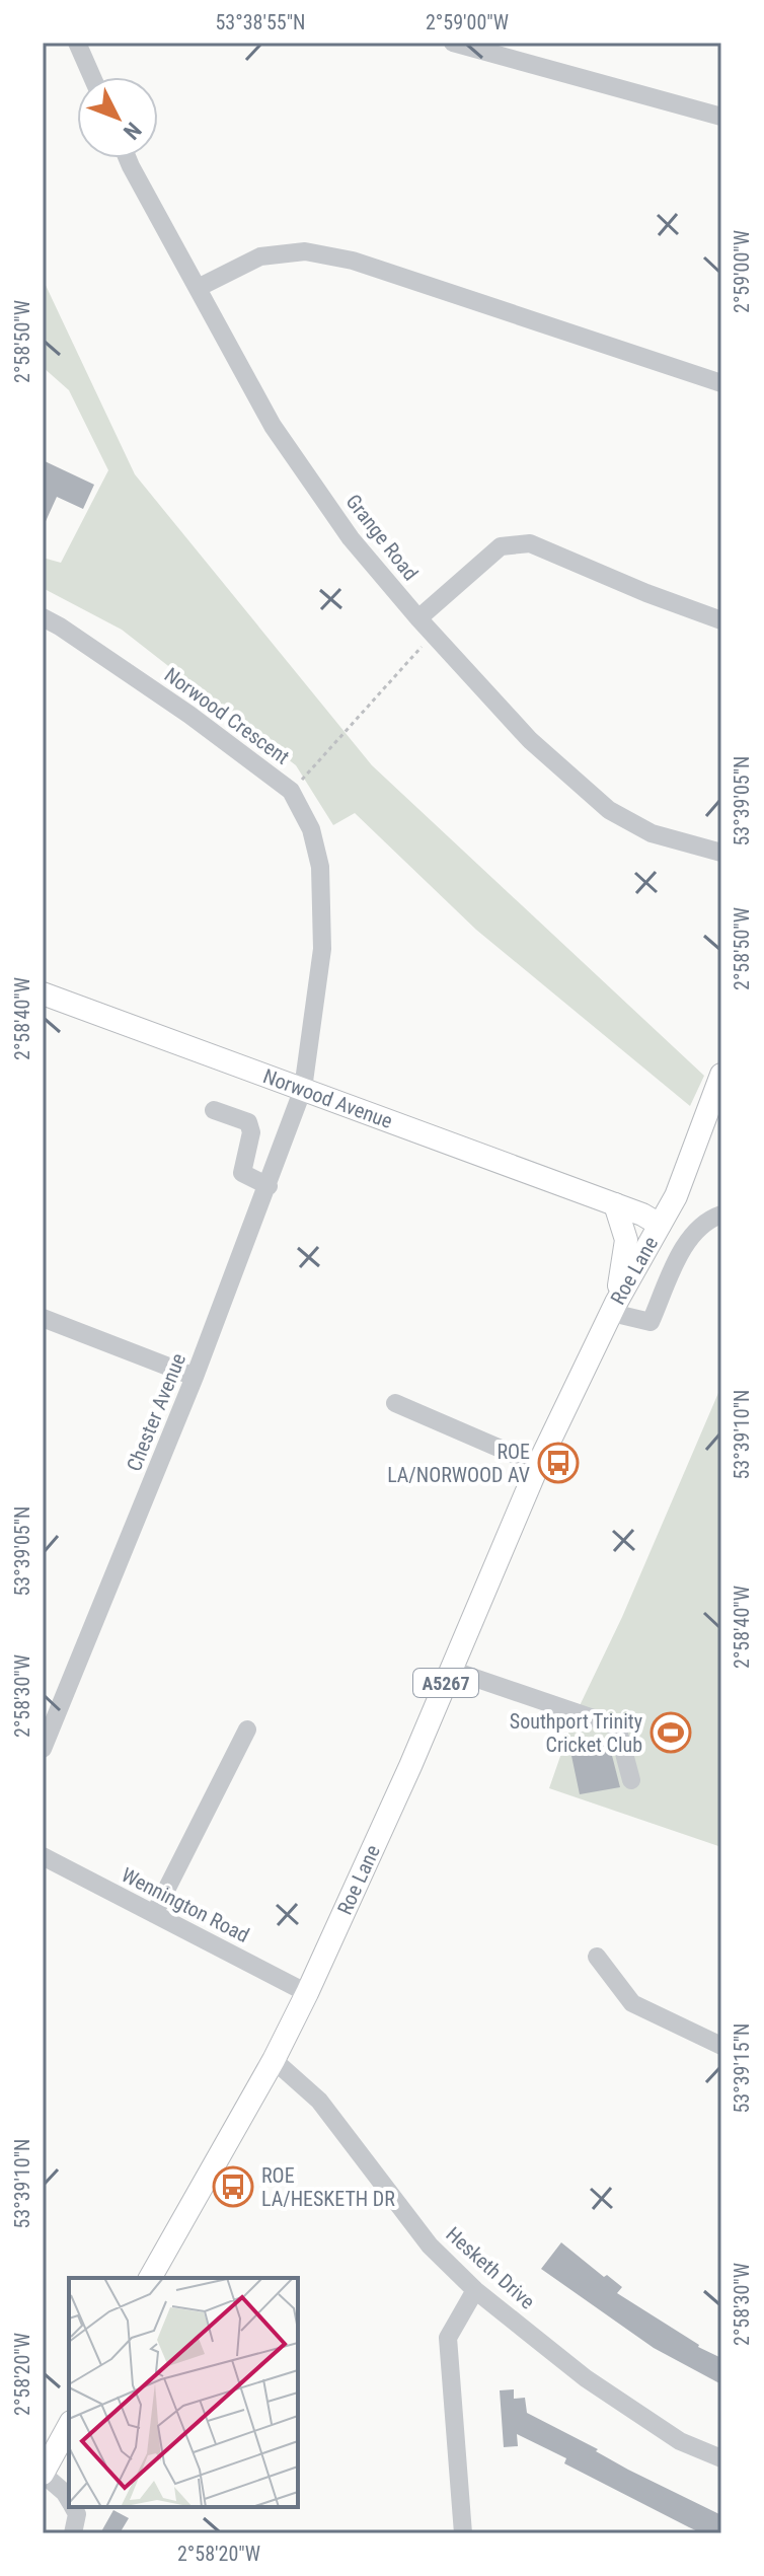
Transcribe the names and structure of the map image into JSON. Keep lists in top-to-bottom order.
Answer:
{
  "streets": {
    "main road": ["Norwood Avenue", "Roe Lane", "A5267"],
    "street": [
      "Grange Road",
      "Norwood Crescent",
      "Chester Avenue",
      "Wennington Road",
      "Hesketh Drive"
    ]
  },
  "crossings": [
    ["Norwood Crescent", "Norwood Avenue"],
    ["Norwood Crescent", "Chester Avenue"],
    ["Norwood Avenue", "Roe Lane"],
    ["Norwood Avenue", "Chester Avenue"],
    ["Roe Lane", "Wennington Road"],
    ["Roe Lane", "Hesketh Drive"]
  ],
  "places": {
    "bus stop": ["ROE LA/NORWOOD AV", "ROE LA/HESKETH DR"],
    "sports": ["Southport Trinity Cricket Club"]
  },
  "north": "bottom right",
  "coordinates": [
    "53°38'55\"N",
    "2°59'00\"W",
    "2°58'50\"W",
    "53°39'05\"N",
    "2°58'40\"W",
    "53°39'10\"N",
    "2°58'30\"W",
    "53°39'15\"N",
    "2°58'20\"W"
  ]
}
